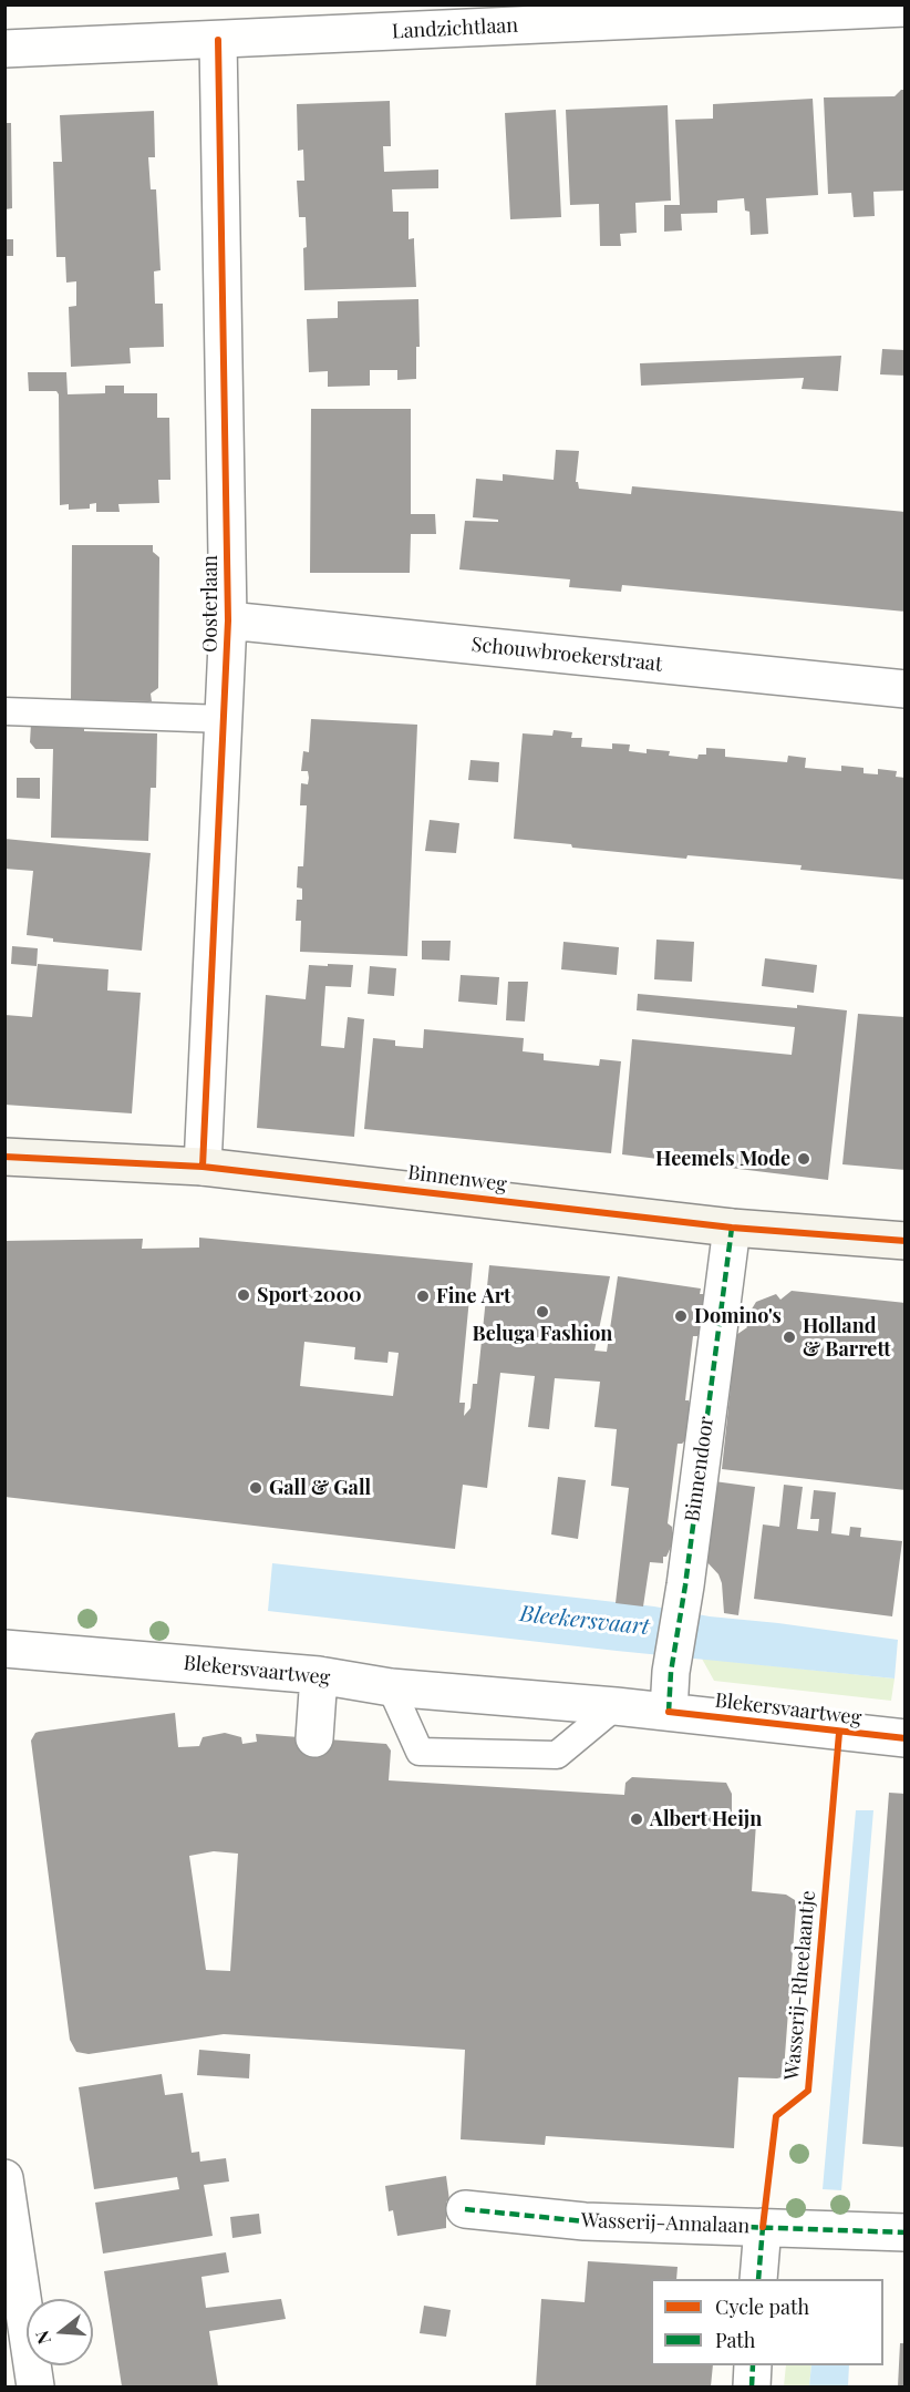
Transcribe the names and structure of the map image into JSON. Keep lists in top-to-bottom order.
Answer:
{
  "streets": {
    "street": [
      "Landzichtlaan",
      "Oosterlaan",
      "Schouwbroekerstraat",
      "Binnenweg",
      "Binnendoor",
      "Blekersvaartweg",
      "Wasserij-Annalaan"
    ],
    "cycle path": ["Wasserij-Rheelaantje"]
  },
  "crossings": [
    ["Landzichtlaan", "Oosterlaan"],
    ["Oosterlaan", "Schouwbroekerstraat"],
    ["Oosterlaan", "Binnenweg"],
    ["Binnenweg", "Binnendoor"],
    ["Binnendoor", "Blekersvaartweg"]
  ],
  "water": ["Bleekersvaart"],
  "places": [
    "Heemels Mode",
    "Sport 2000",
    "Fine Art",
    "Beluga Fashion",
    "Domino's",
    "Holland & Barrett",
    "Gall & Gall",
    "Albert Heijn"
  ],
  "legend": ["Cycle path", "Path"],
  "north": "left"
}
